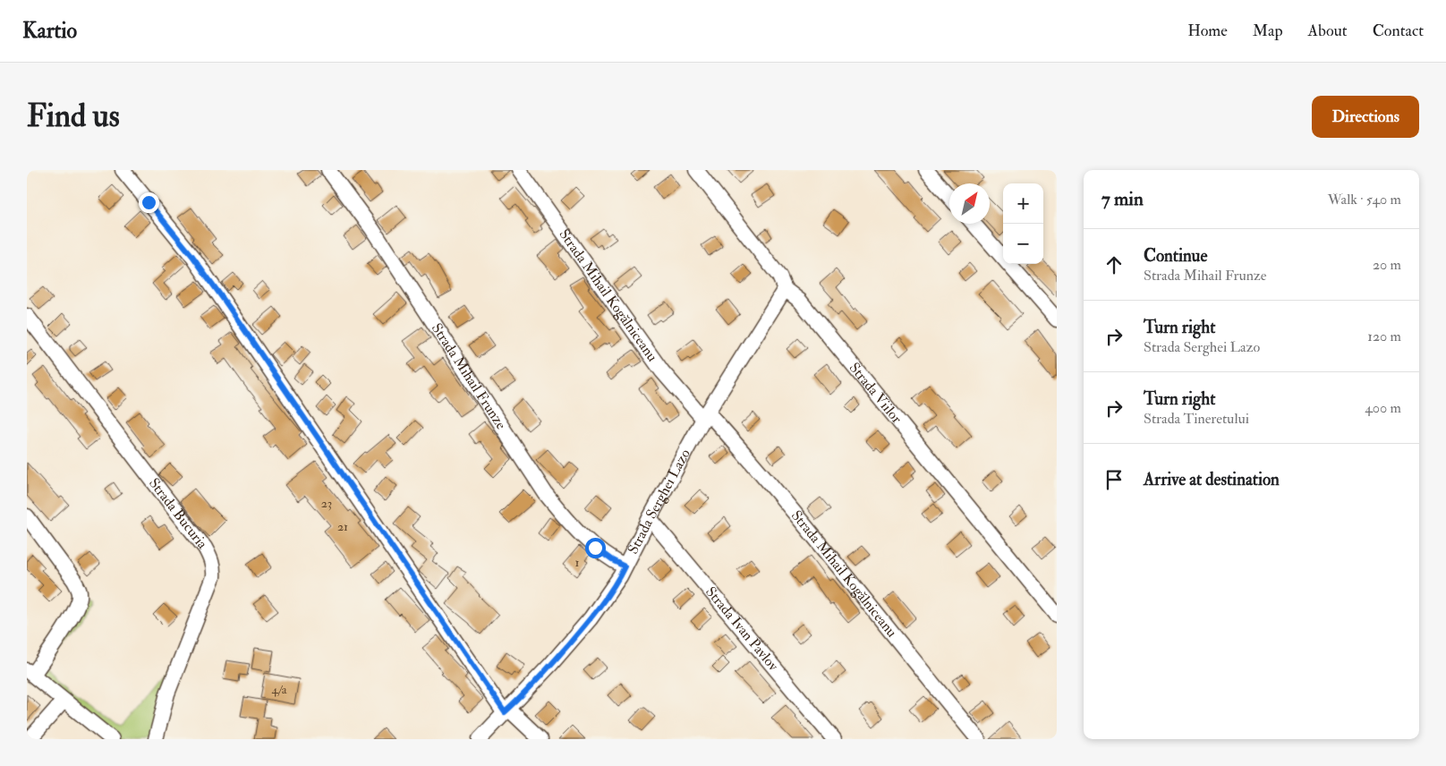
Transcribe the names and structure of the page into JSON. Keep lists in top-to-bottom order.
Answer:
{
  "streets": {
    "street": [
      "Strada Mihail Kogălniceanu",
      "Strada Mihail Frunze",
      "Strada Viilor",
      "Strada Serghei Lazo",
      "Strada Bucuria",
      "Strada Ivan Pavlov"
    ]
  },
  "crossings": [
    ["Strada Mihail Kogălniceanu", "Strada Serghei Lazo"],
    ["Strada Mihail Frunze", "Strada Serghei Lazo"],
    ["Strada Viilor", "Strada Serghei Lazo"],
    ["Strada Serghei Lazo", "Strada Ivan Pavlov"]
  ],
  "house_numbers": [
    "23",
    "21",
    "1",
    "4/a"
  ],
  "north": "top right",
  "page": {
    "header": "Kartio",
    "nav": [
      "Home",
      "Map",
      "About",
      "Contact"
    ],
    "buttons": "Directions",
    "title": "Find us",
    "heading": ["7 min", "Walk · 540 m"],
    "map_buttons": ["+", "−"],
    "list": [
      ["Continue", "Strada Mihail Frunze", "20 m"],
      ["Turn right", "Strada Serghei Lazo", "120 m"],
      ["Turn right", "Strada Tineretului", "400 m"],
      "Arrive at destination"
    ]
  }
}
